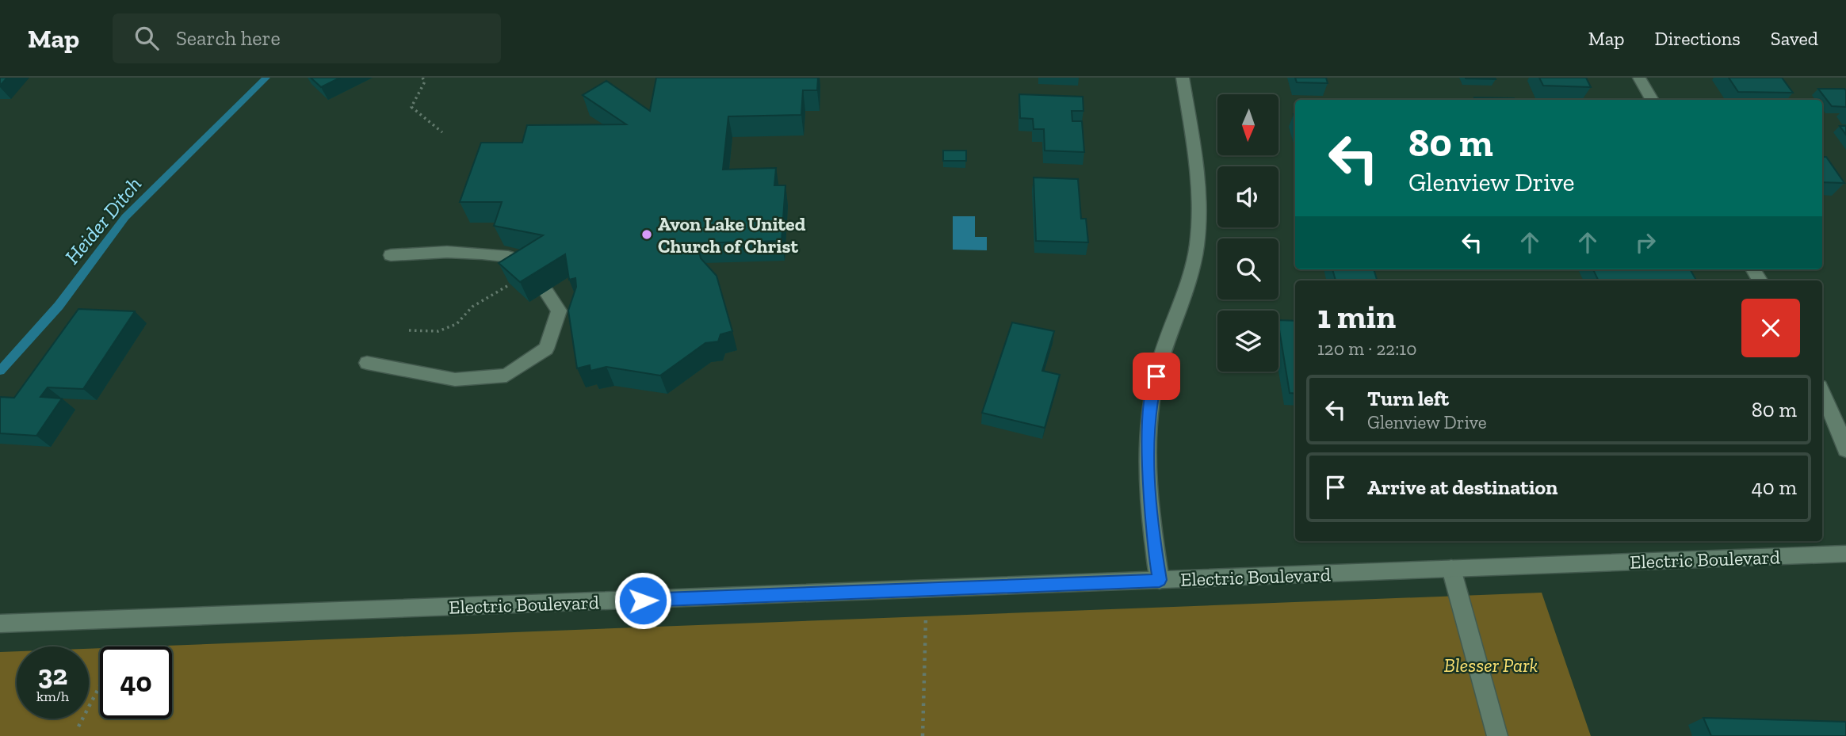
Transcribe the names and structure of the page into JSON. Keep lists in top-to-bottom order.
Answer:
{
  "streets": {
    "street": ["Electric Boulevard"]
  },
  "water": ["Heider Ditch"],
  "parks": ["Blesser Park"],
  "places": ["Avon Lake United Church of Christ"],
  "north": "bottom",
  "page": {
    "header": "Map",
    "search": "Search here",
    "nav": ["Map", "Directions", "Saved"],
    "turn": ["80 m", "Glenview Drive"],
    "heading": ["1 min", "120 m · 22:10"],
    "list": [
      {
        "name": "Turn left",
        "note": "Glenview Drive",
        "value": "80 m"
      },
      {
        "name": "Arrive at destination",
        "value": "40 m"
      }
    ],
    "speed": "32 km/h",
    "limit": "40"
  }
}
